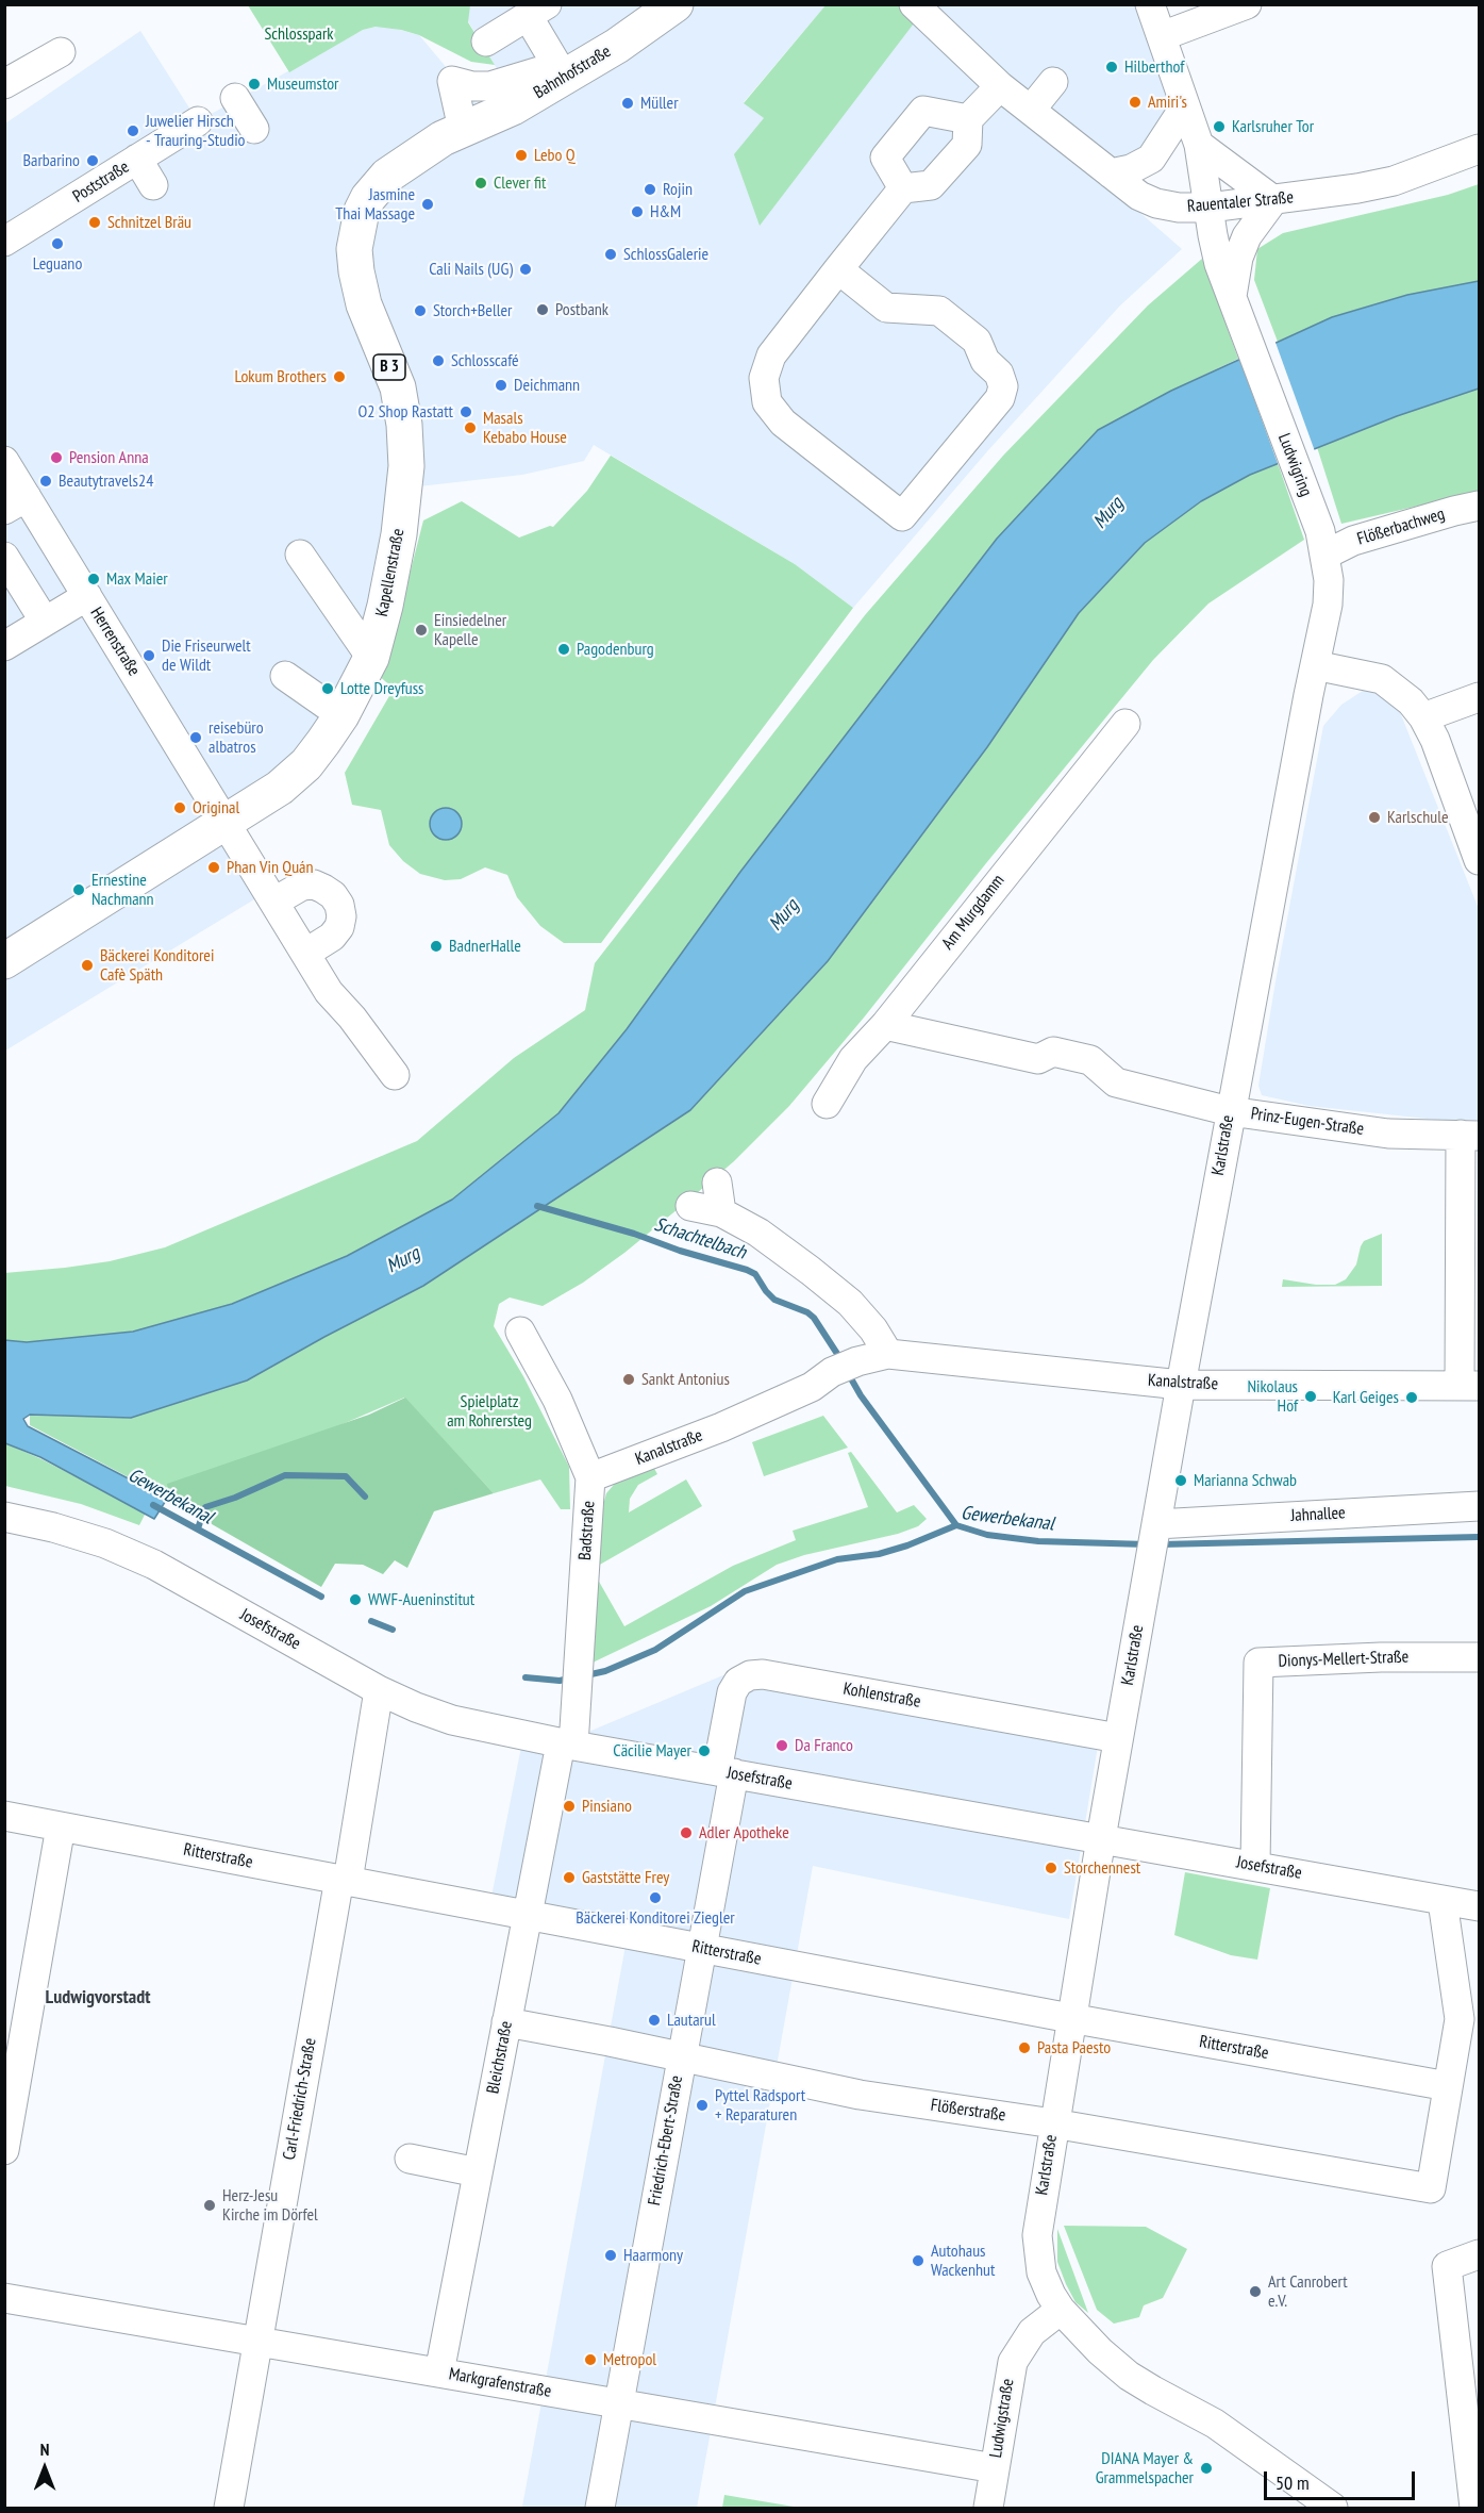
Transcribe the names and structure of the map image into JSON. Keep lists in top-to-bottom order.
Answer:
{
  "streets": {
    "main road": ["Bahnhofstraße", "B 3", "Kapellenstraße"],
    "street": [
      "Poststraße",
      "Rauentaler Straße",
      "Ludwigring",
      "Flößerbachweg",
      "Herrenstraße",
      "Am Murgdamm",
      "Prinz-Eugen-Straße",
      "Karlstraße",
      "Kanalstraße",
      "Jahnallee",
      "Badstraße",
      "Josefstraße",
      "Dionys-Mellert-Straße",
      "Kohlenstraße",
      "Ritterstraße",
      "Bleichstraße",
      "Carl-Friedrich-Straße",
      "Flößerstraße",
      "Friedrich-Ebert-Straße",
      "Markgrafenstraße",
      "Ludwigstraße"
    ]
  },
  "crossings": [
    ["Bahnhofstraße", "Kapellenstraße"],
    ["Rauentaler Straße", "Ludwigring"],
    ["Ludwigring", "Flößerbachweg"],
    ["Ludwigring", "Karlstraße"],
    ["Kapellenstraße", "Herrenstraße"],
    ["Am Murgdamm", "Prinz-Eugen-Straße"],
    ["Prinz-Eugen-Straße", "Karlstraße"],
    ["Karlstraße", "Kanalstraße"],
    ["Karlstraße", "Jahnallee"],
    ["Karlstraße", "Josefstraße"],
    ["Karlstraße", "Kohlenstraße"],
    ["Karlstraße", "Ritterstraße"],
    ["Karlstraße", "Flößerstraße"],
    ["Karlstraße", "Ludwigstraße"],
    ["Kanalstraße", "Badstraße"],
    ["Badstraße", "Josefstraße"],
    ["Badstraße", "Bleichstraße"],
    ["Josefstraße", "Dionys-Mellert-Straße"],
    ["Josefstraße", "Kohlenstraße"],
    ["Josefstraße", "Bleichstraße"],
    ["Josefstraße", "Carl-Friedrich-Straße"],
    ["Josefstraße", "Friedrich-Ebert-Straße"],
    ["Kohlenstraße", "Friedrich-Ebert-Straße"],
    ["Ritterstraße", "Bleichstraße"],
    ["Ritterstraße", "Carl-Friedrich-Straße"],
    ["Ritterstraße", "Flößerstraße"],
    ["Ritterstraße", "Friedrich-Ebert-Straße"],
    ["Bleichstraße", "Flößerstraße"],
    ["Bleichstraße", "Markgrafenstraße"],
    ["Carl-Friedrich-Straße", "Markgrafenstraße"],
    ["Flößerstraße", "Friedrich-Ebert-Straße"],
    ["Friedrich-Ebert-Straße", "Markgrafenstraße"],
    ["Markgrafenstraße", "Ludwigstraße"]
  ],
  "districts": ["Ludwigvorstadt"],
  "water": ["Murg", "Schachtelbach", "Gewerbekanal"],
  "parks": ["Schlosspark", "Spielplatz am Rohrersteg"],
  "places": [
    "Hilberthof",
    "Museumstor",
    "Amiri's",
    "Müller",
    "Karlsruher Tor",
    "Juwelier Hirsch - Trauring-Studio",
    "Lebo Q",
    "Barbarino",
    "Clever fit",
    "Rojin",
    "Jasmine Thai Massage",
    "H&M",
    "Schnitzel Bräu",
    "Leguano",
    "SchlossGalerie",
    "Cali Nails (UG)",
    "Postbank",
    "Storch+Beller",
    "Schlosscafé",
    "Lokum Brothers",
    "Deichmann",
    "O2 Shop Rastatt",
    "Masals Kebabo House",
    "Pension Anna",
    "Beautytravels24",
    "Max Maier",
    "Einsiedelner Kapelle",
    "Pagodenburg",
    "Die Friseurwelt de Wildt",
    "Lotte Dreyfuss",
    "reisebüro albatros",
    "Original",
    "Karlschule",
    "Phan Vin Quán",
    "Ernestine Nachmann",
    "BadnerHalle",
    "Bäckerei Konditorei Cafè Späth",
    "Sankt Antonius",
    "Nikolaus Hof",
    "Karl Geiges",
    "Marianna Schwab",
    "WWF-Aueninstitut",
    "Da Franco",
    "Cäcilie Mayer",
    "Pinsiano",
    "Adler Apotheke",
    "Storchennest",
    "Gaststätte Frey",
    "Bäckerei Konditorei Ziegler",
    "Lautarul",
    "Pasta Paesto",
    "Pyttel Radsport + Reparaturen",
    "Herz-Jesu Kirche im Dörfel",
    "Haarmony",
    "Autohaus Wackenhut",
    "Art Canrobert e.V.",
    "Metropol",
    "DIANA Mayer & Grammelspacher"
  ],
  "scale_bar": "50 m",
  "north": "top"
}
